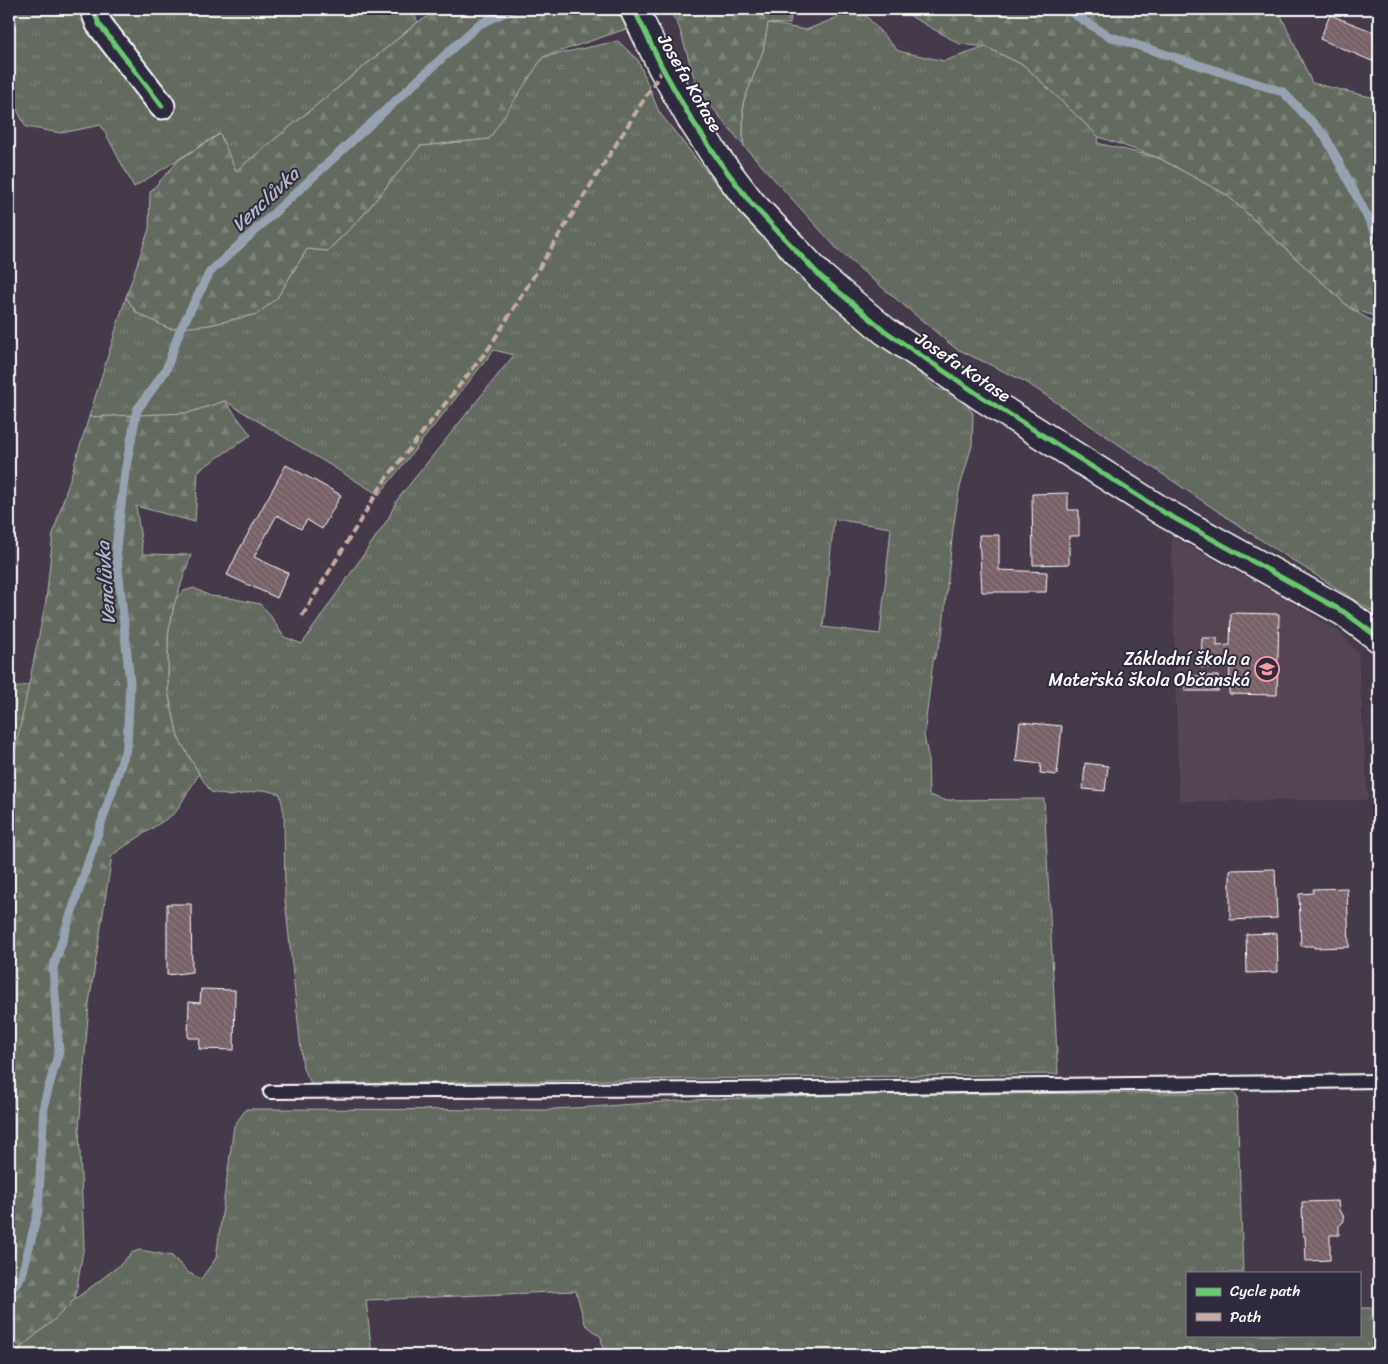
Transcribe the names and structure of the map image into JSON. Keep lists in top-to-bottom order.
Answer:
{
  "streets": {
    "street": ["Josefa Kotase"]
  },
  "water": ["Venclůvka"],
  "places": {
    "school or university": ["Základní škola a Mateřská škola Občanská"]
  },
  "legend": ["Cycle path", "Path"]
}
